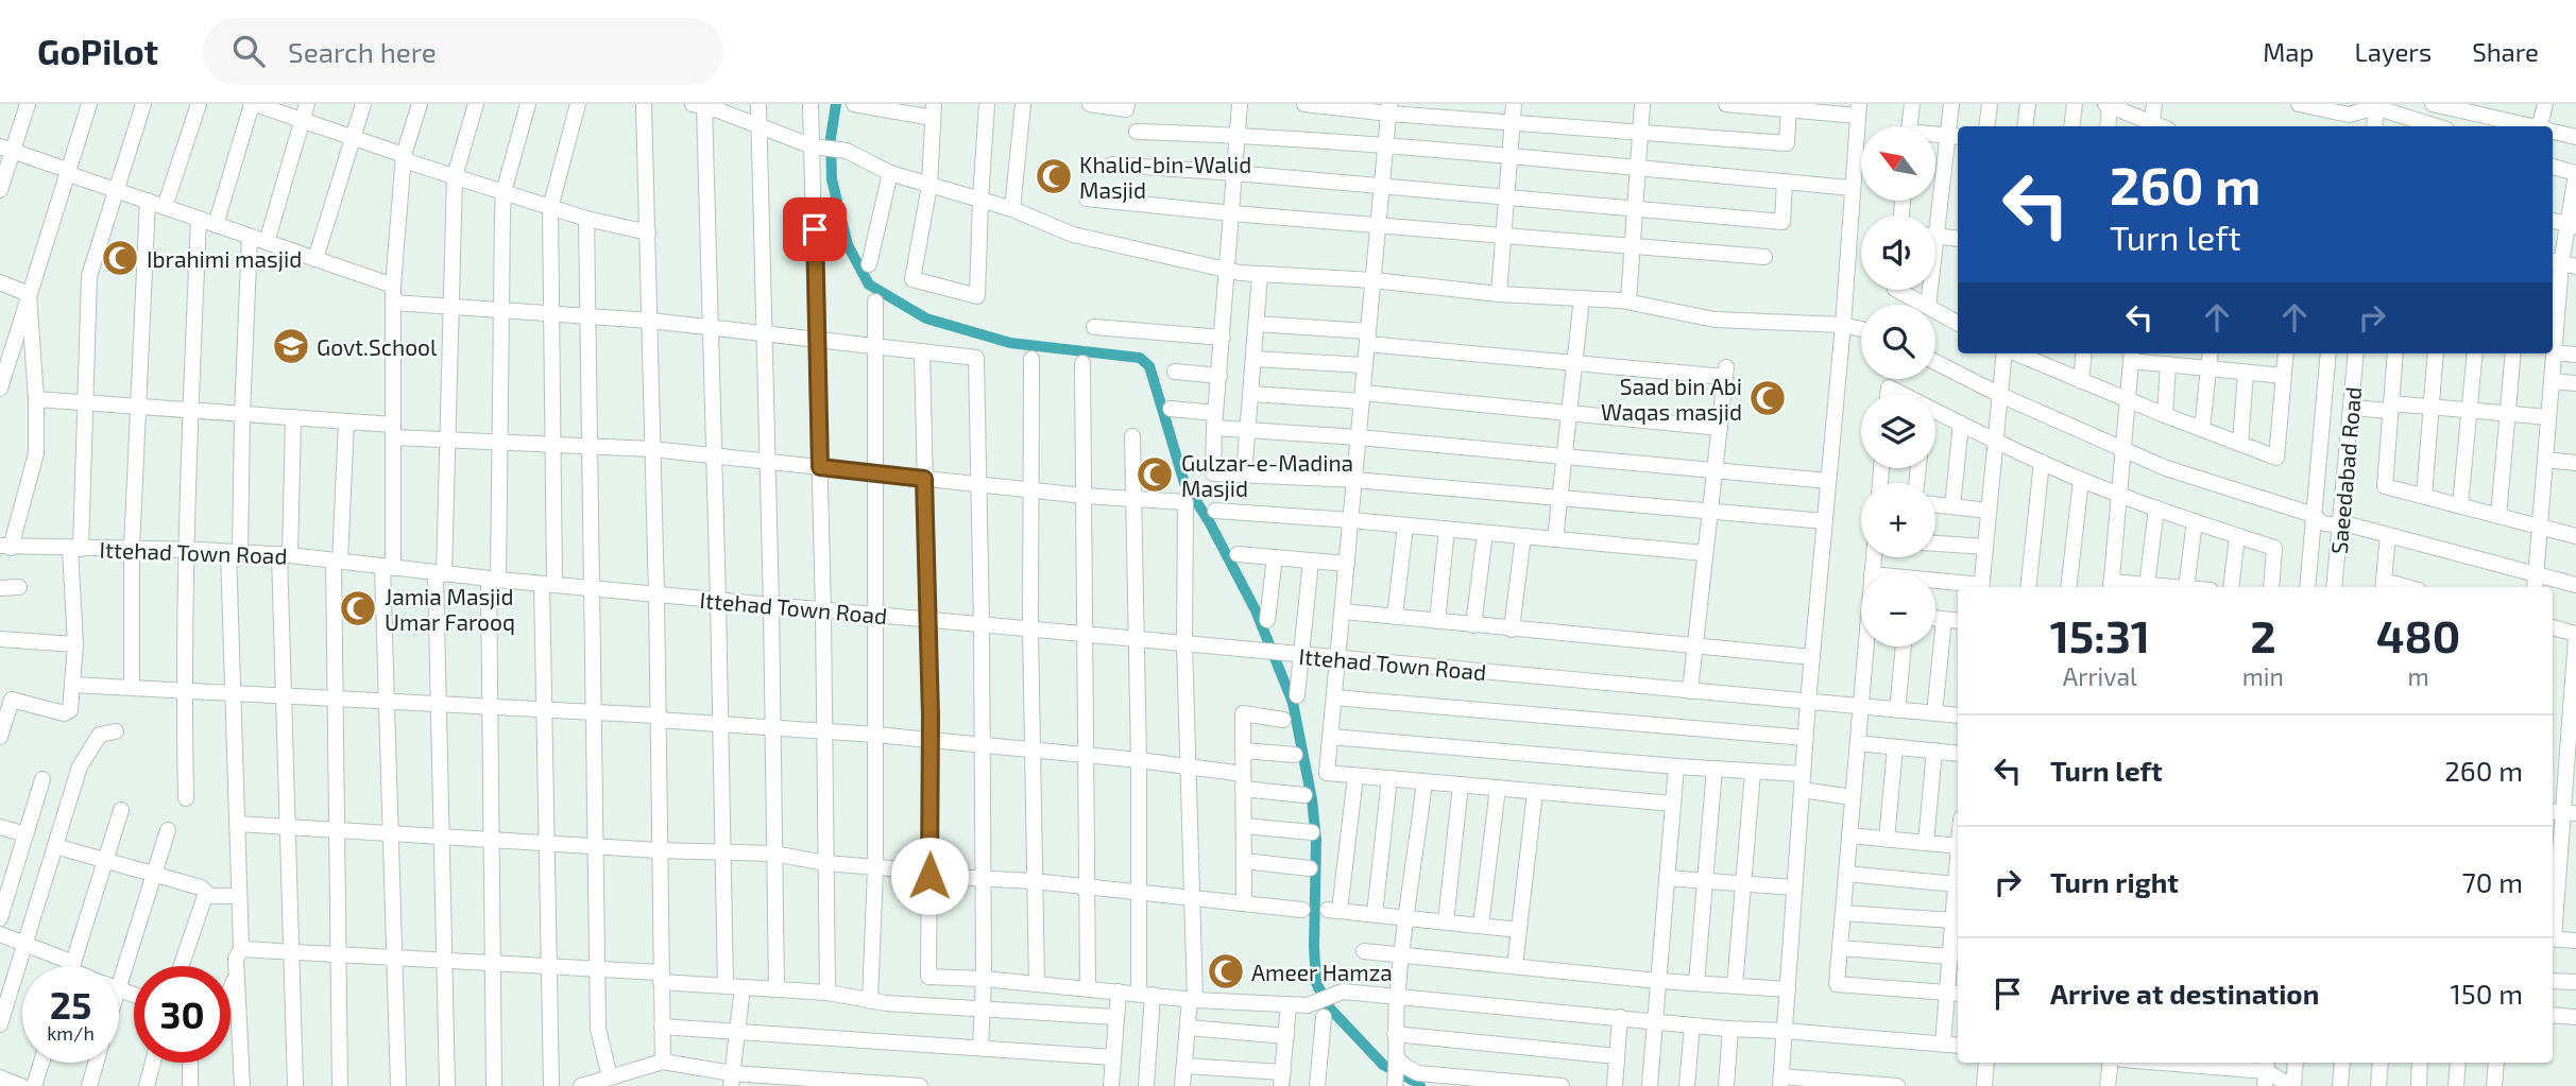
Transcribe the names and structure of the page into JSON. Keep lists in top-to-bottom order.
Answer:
{
  "streets": {
    "street": ["Saeedabad Road", "Ittehad Town Road"]
  },
  "places": {
    "mosque": [
      "Khalid-bin-Walid Masjid",
      "Ibrahimi masjid",
      "Saad bin Abi Waqas masjid",
      "Gulzar-e-Madina Masjid",
      "Jamia Masjid Umar Farooq",
      "Ameer Hamza"
    ],
    "school or university": ["Govt.School"]
  },
  "north": "top left",
  "page": {
    "header": "GoPilot",
    "search": "Search here",
    "nav": ["Map", "Layers", "Share"],
    "map_buttons": ["+", "−"],
    "turn": ["260 m", "Turn left"],
    "eta": [
      "15:31",
      "Arrival",
      "2",
      "min",
      "480",
      "m"
    ],
    "list": [
      {
        "name": "Turn left",
        "value": "260 m"
      },
      {
        "name": "Turn right",
        "value": "70 m"
      },
      {
        "name": "Arrive at destination",
        "value": "150 m"
      }
    ],
    "speed": "25 km/h",
    "limit": "30"
  }
}
